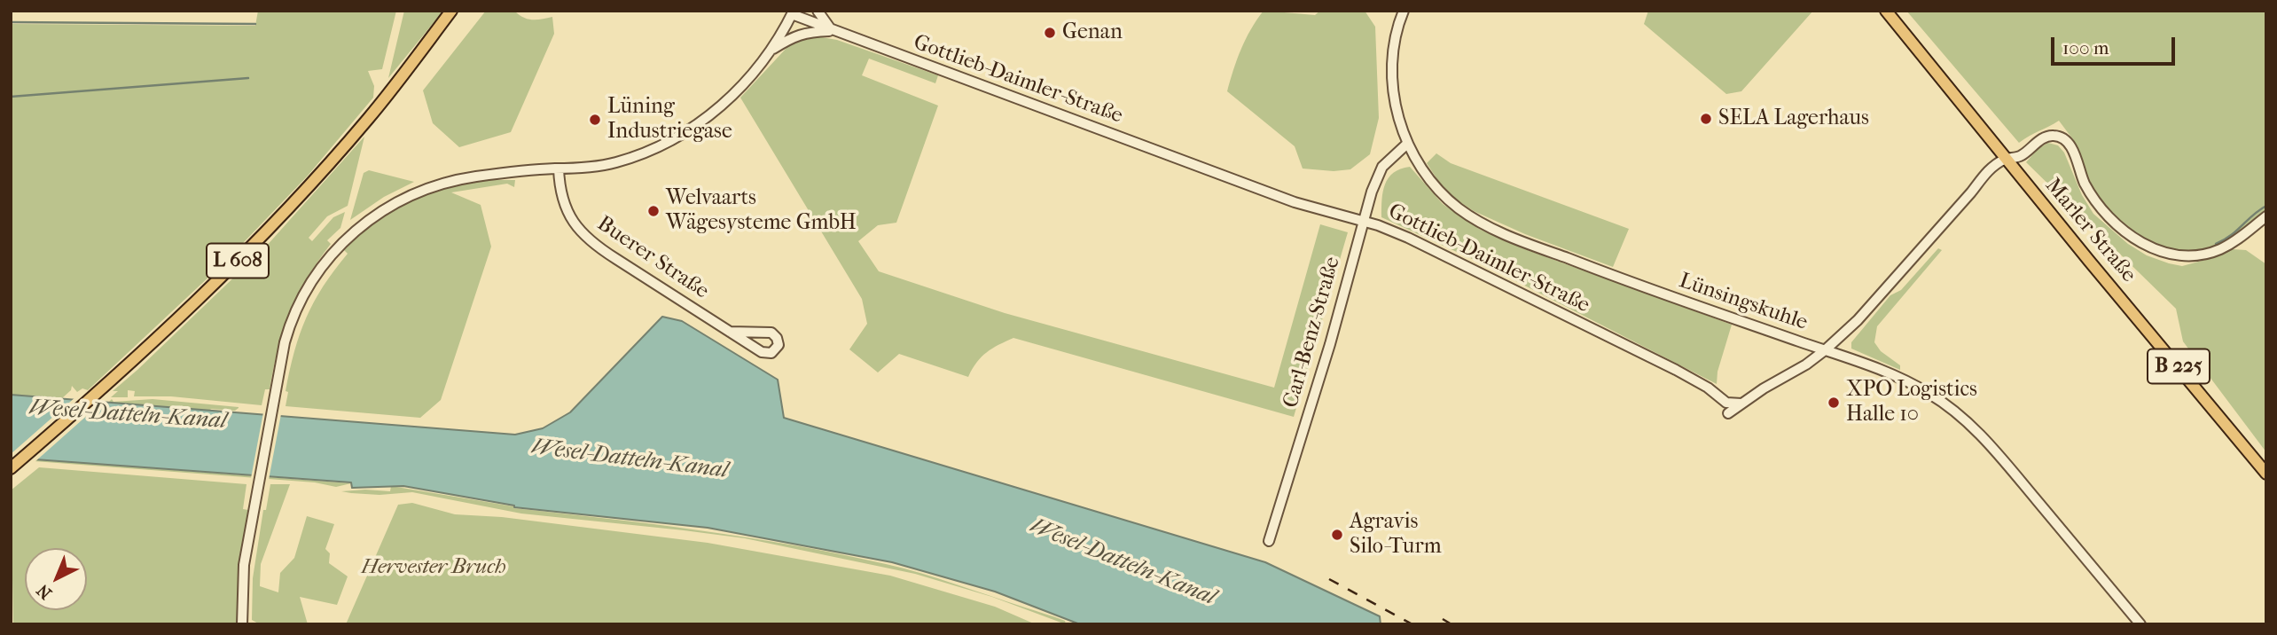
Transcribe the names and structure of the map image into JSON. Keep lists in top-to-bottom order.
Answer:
{
  "streets": {
    "main road": ["Marler Straße", "L 608", "B 225"],
    "street": [
      "Gottlieb-Daimler-Straße",
      "Buerer Straße",
      "Lünsingskuhle",
      "Carl-Benz-Straße"
    ]
  },
  "crossings": [
    ["Gottlieb-Daimler-Straße", "Carl-Benz-Straße"],
    ["Lünsingskuhle", "Carl-Benz-Straße"]
  ],
  "water": ["Wesel-Datteln-Kanal"],
  "parks": ["Hervester Bruch"],
  "places": [
    "Genan",
    "SELA Lagerhaus",
    "Lüning Industriegase",
    "Welvaarts Wägesysteme GmbH",
    "XPO Logistics Halle 10",
    "Agravis Silo-Turm"
  ],
  "scale_bar": "100 m",
  "north": "bottom left"
}
